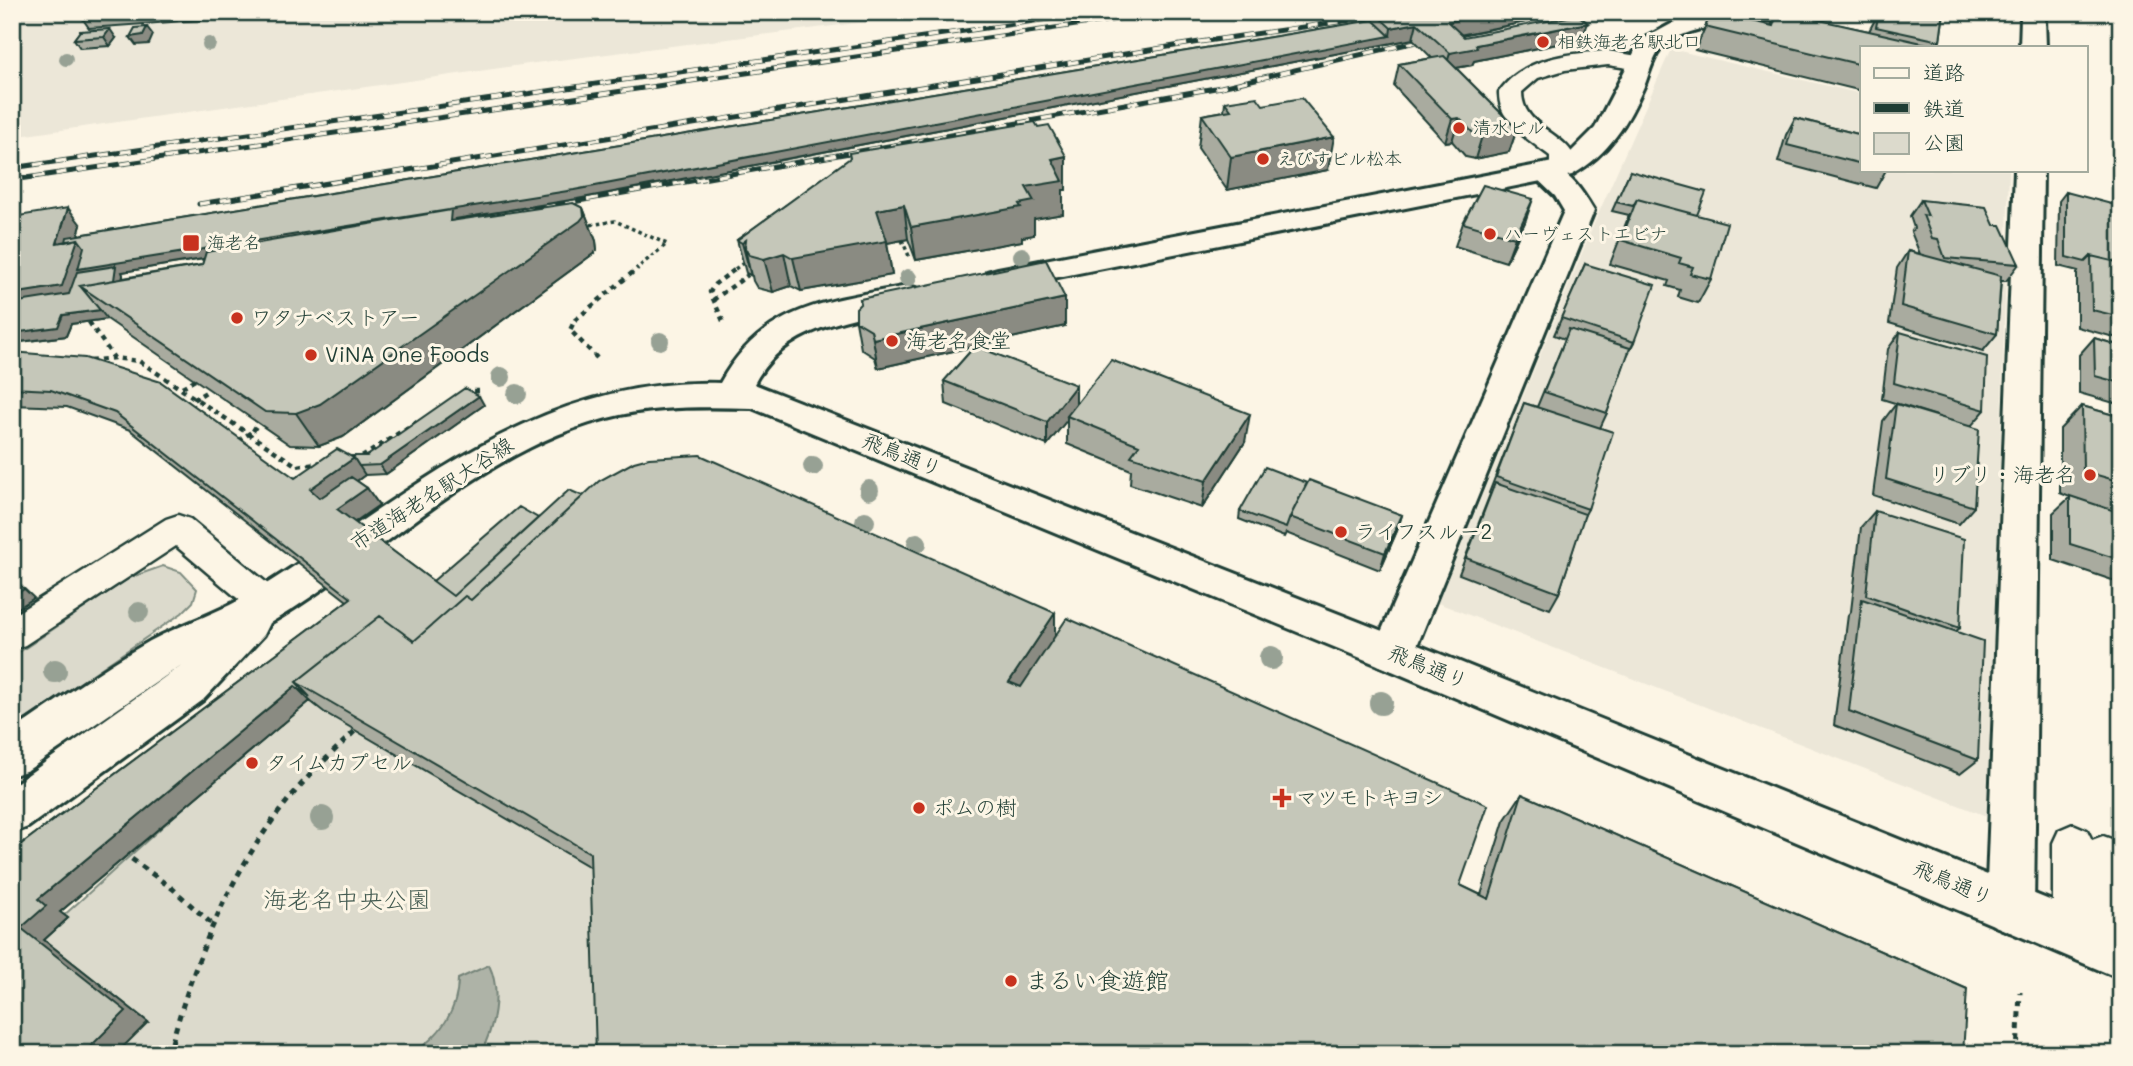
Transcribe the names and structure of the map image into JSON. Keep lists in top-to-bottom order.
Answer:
{
  "streets": {
    "street": ["飛鳥通り", "市道海老名駅大谷線"]
  },
  "crossings": [
    ["飛鳥通り", "市道海老名駅大谷線"]
  ],
  "parks": ["海老名中央公園"],
  "places": {
    "other": [
      "相鉄海老名駅北口",
      "清水ビル",
      "えびすビル松本",
      "ハーヴェストエビナ",
      "ワタナベストアー",
      "海老名食堂",
      "ViNA One Foods",
      "リブリ・海老名",
      "ライフスルー2",
      "タイムカプセル",
      "ポムの樹",
      "まるい食遊館"
    ],
    "transit": ["海老名"],
    "health": ["マツモトキヨシ"]
  },
  "legend": ["道路", "鉄道", "公園"]
}
